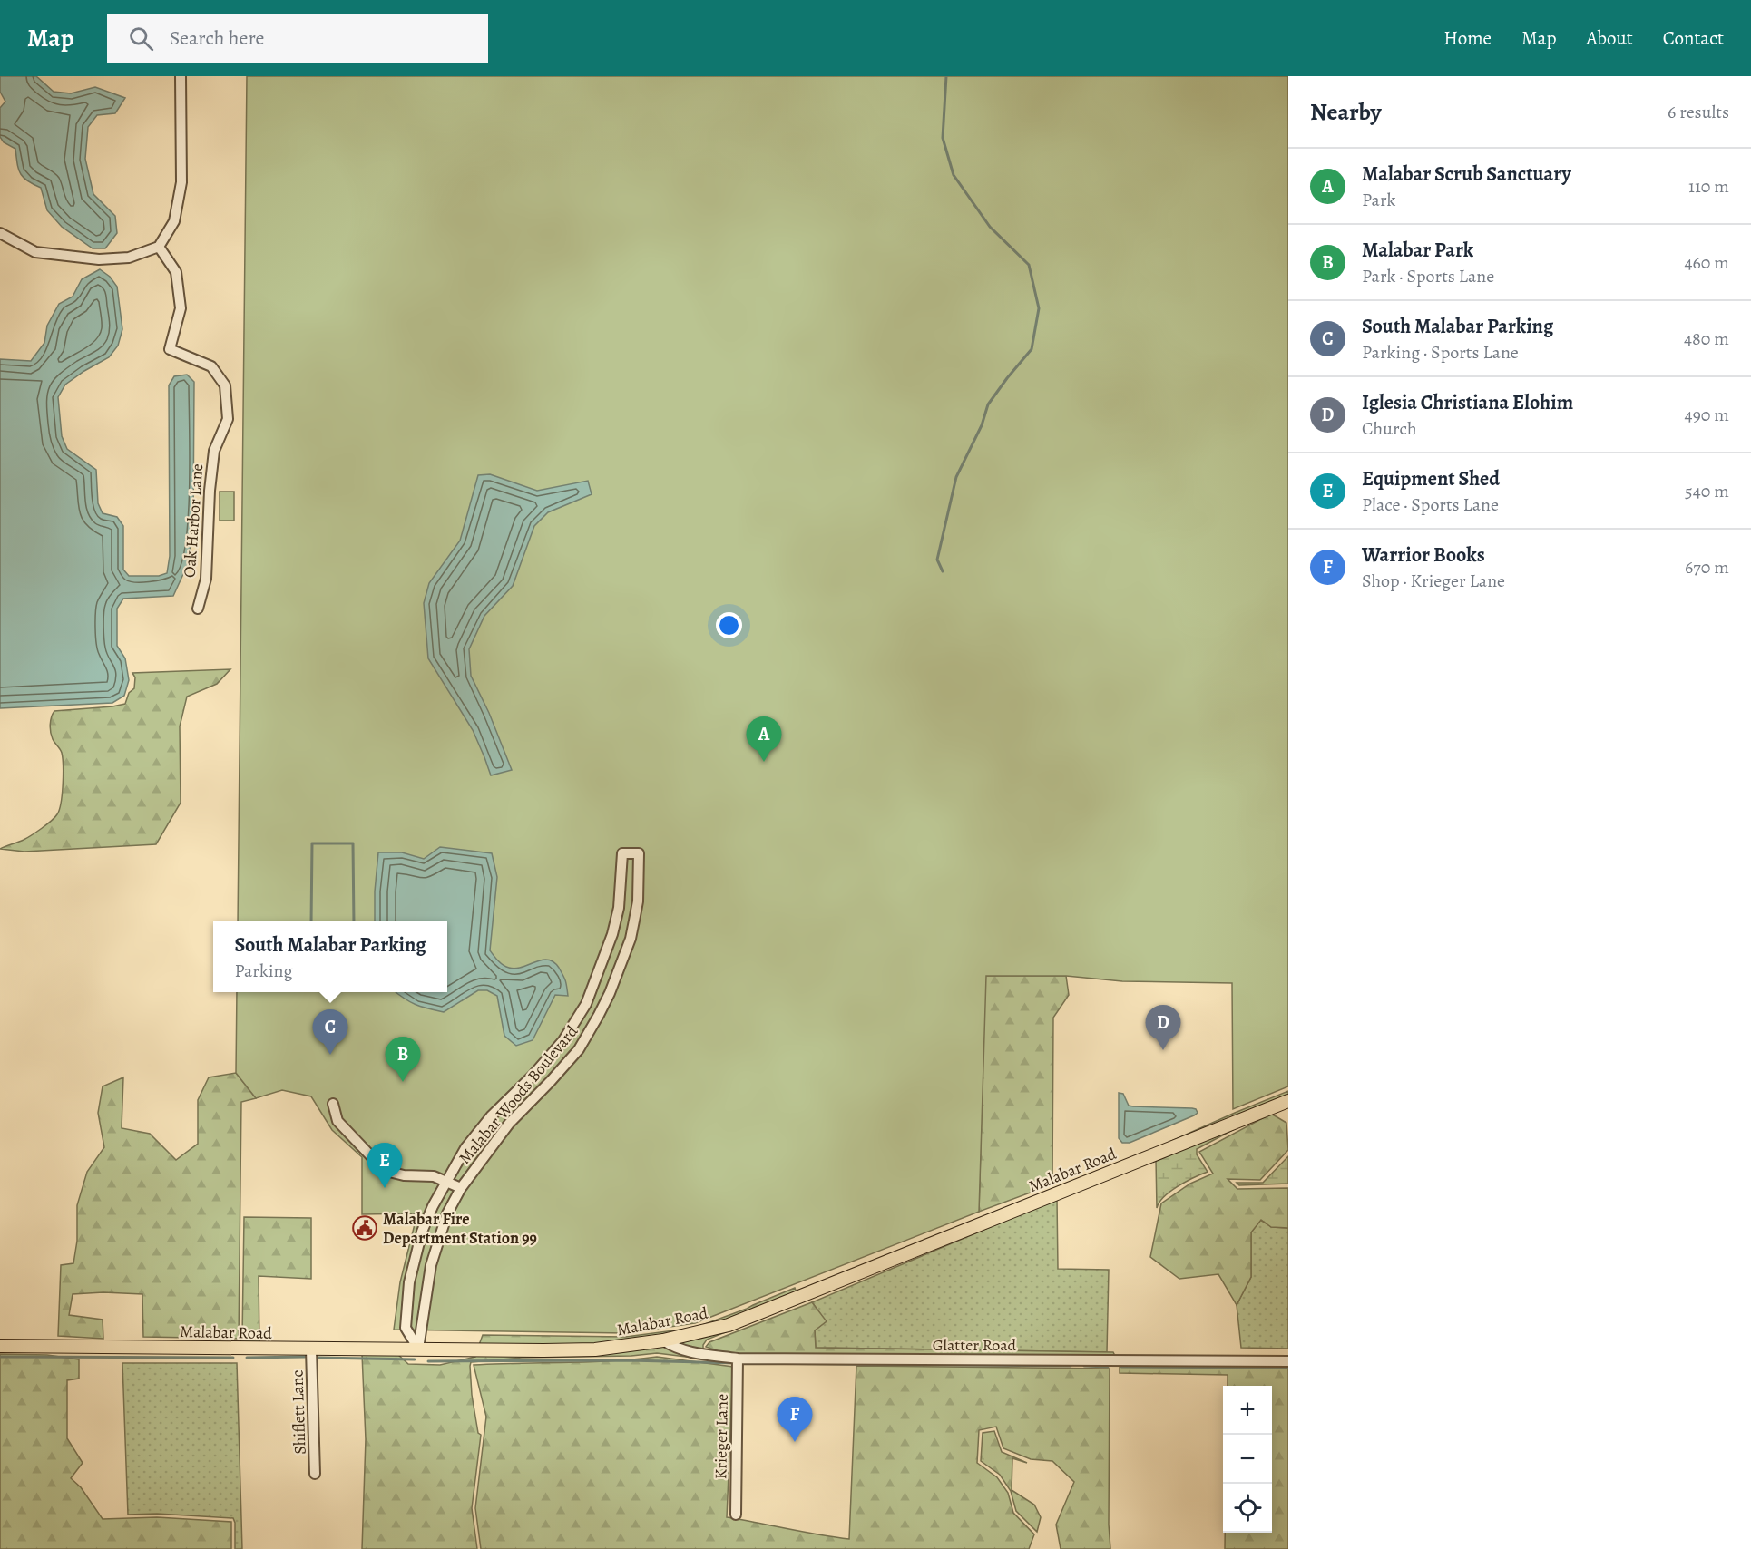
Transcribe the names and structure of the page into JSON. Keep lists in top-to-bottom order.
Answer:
{
  "streets": {
    "main road": ["Malabar Road"],
    "street": [
      "Oak Harbor Lane",
      "Malabar Woods Boulevard",
      "Glatter Road",
      "Shiflett Lane",
      "Krieger Lane"
    ]
  },
  "crossings": [
    ["Malabar Woods Boulevard", "Malabar Road"],
    ["Malabar Road", "Glatter Road"],
    ["Malabar Road", "Shiflett Lane"],
    ["Glatter Road", "Krieger Lane"]
  ],
  "places": {
    "public building": ["Malabar Fire Department Station 99"]
  },
  "page": {
    "header": "Map",
    "search": "Search here",
    "nav": [
      "Home",
      "Map",
      "About",
      "Contact"
    ],
    "heading": ["Nearby", "6 results"],
    "list": [
      {
        "mark": "A",
        "name": "Malabar Scrub Sanctuary",
        "note": "Park",
        "value": "110 m"
      },
      {
        "mark": "B",
        "name": "Malabar Park",
        "note": "Park · Sports Lane",
        "value": "460 m"
      },
      {
        "mark": "C",
        "name": "South Malabar Parking",
        "note": "Parking · Sports Lane",
        "value": "480 m"
      },
      {
        "mark": "D",
        "name": "Iglesia Christiana Elohim",
        "note": "Church",
        "value": "490 m"
      },
      {
        "mark": "E",
        "name": "Equipment Shed",
        "note": "Place · Sports Lane",
        "value": "540 m"
      },
      {
        "mark": "F",
        "name": "Warrior Books",
        "note": "Shop · Krieger Lane",
        "value": "670 m"
      }
    ],
    "pins": [
      "A",
      "D",
      "C",
      "B",
      "E",
      "F"
    ],
    "popup": ["South Malabar Parking", "Parking"],
    "map_buttons": ["+", "−"]
  }
}
